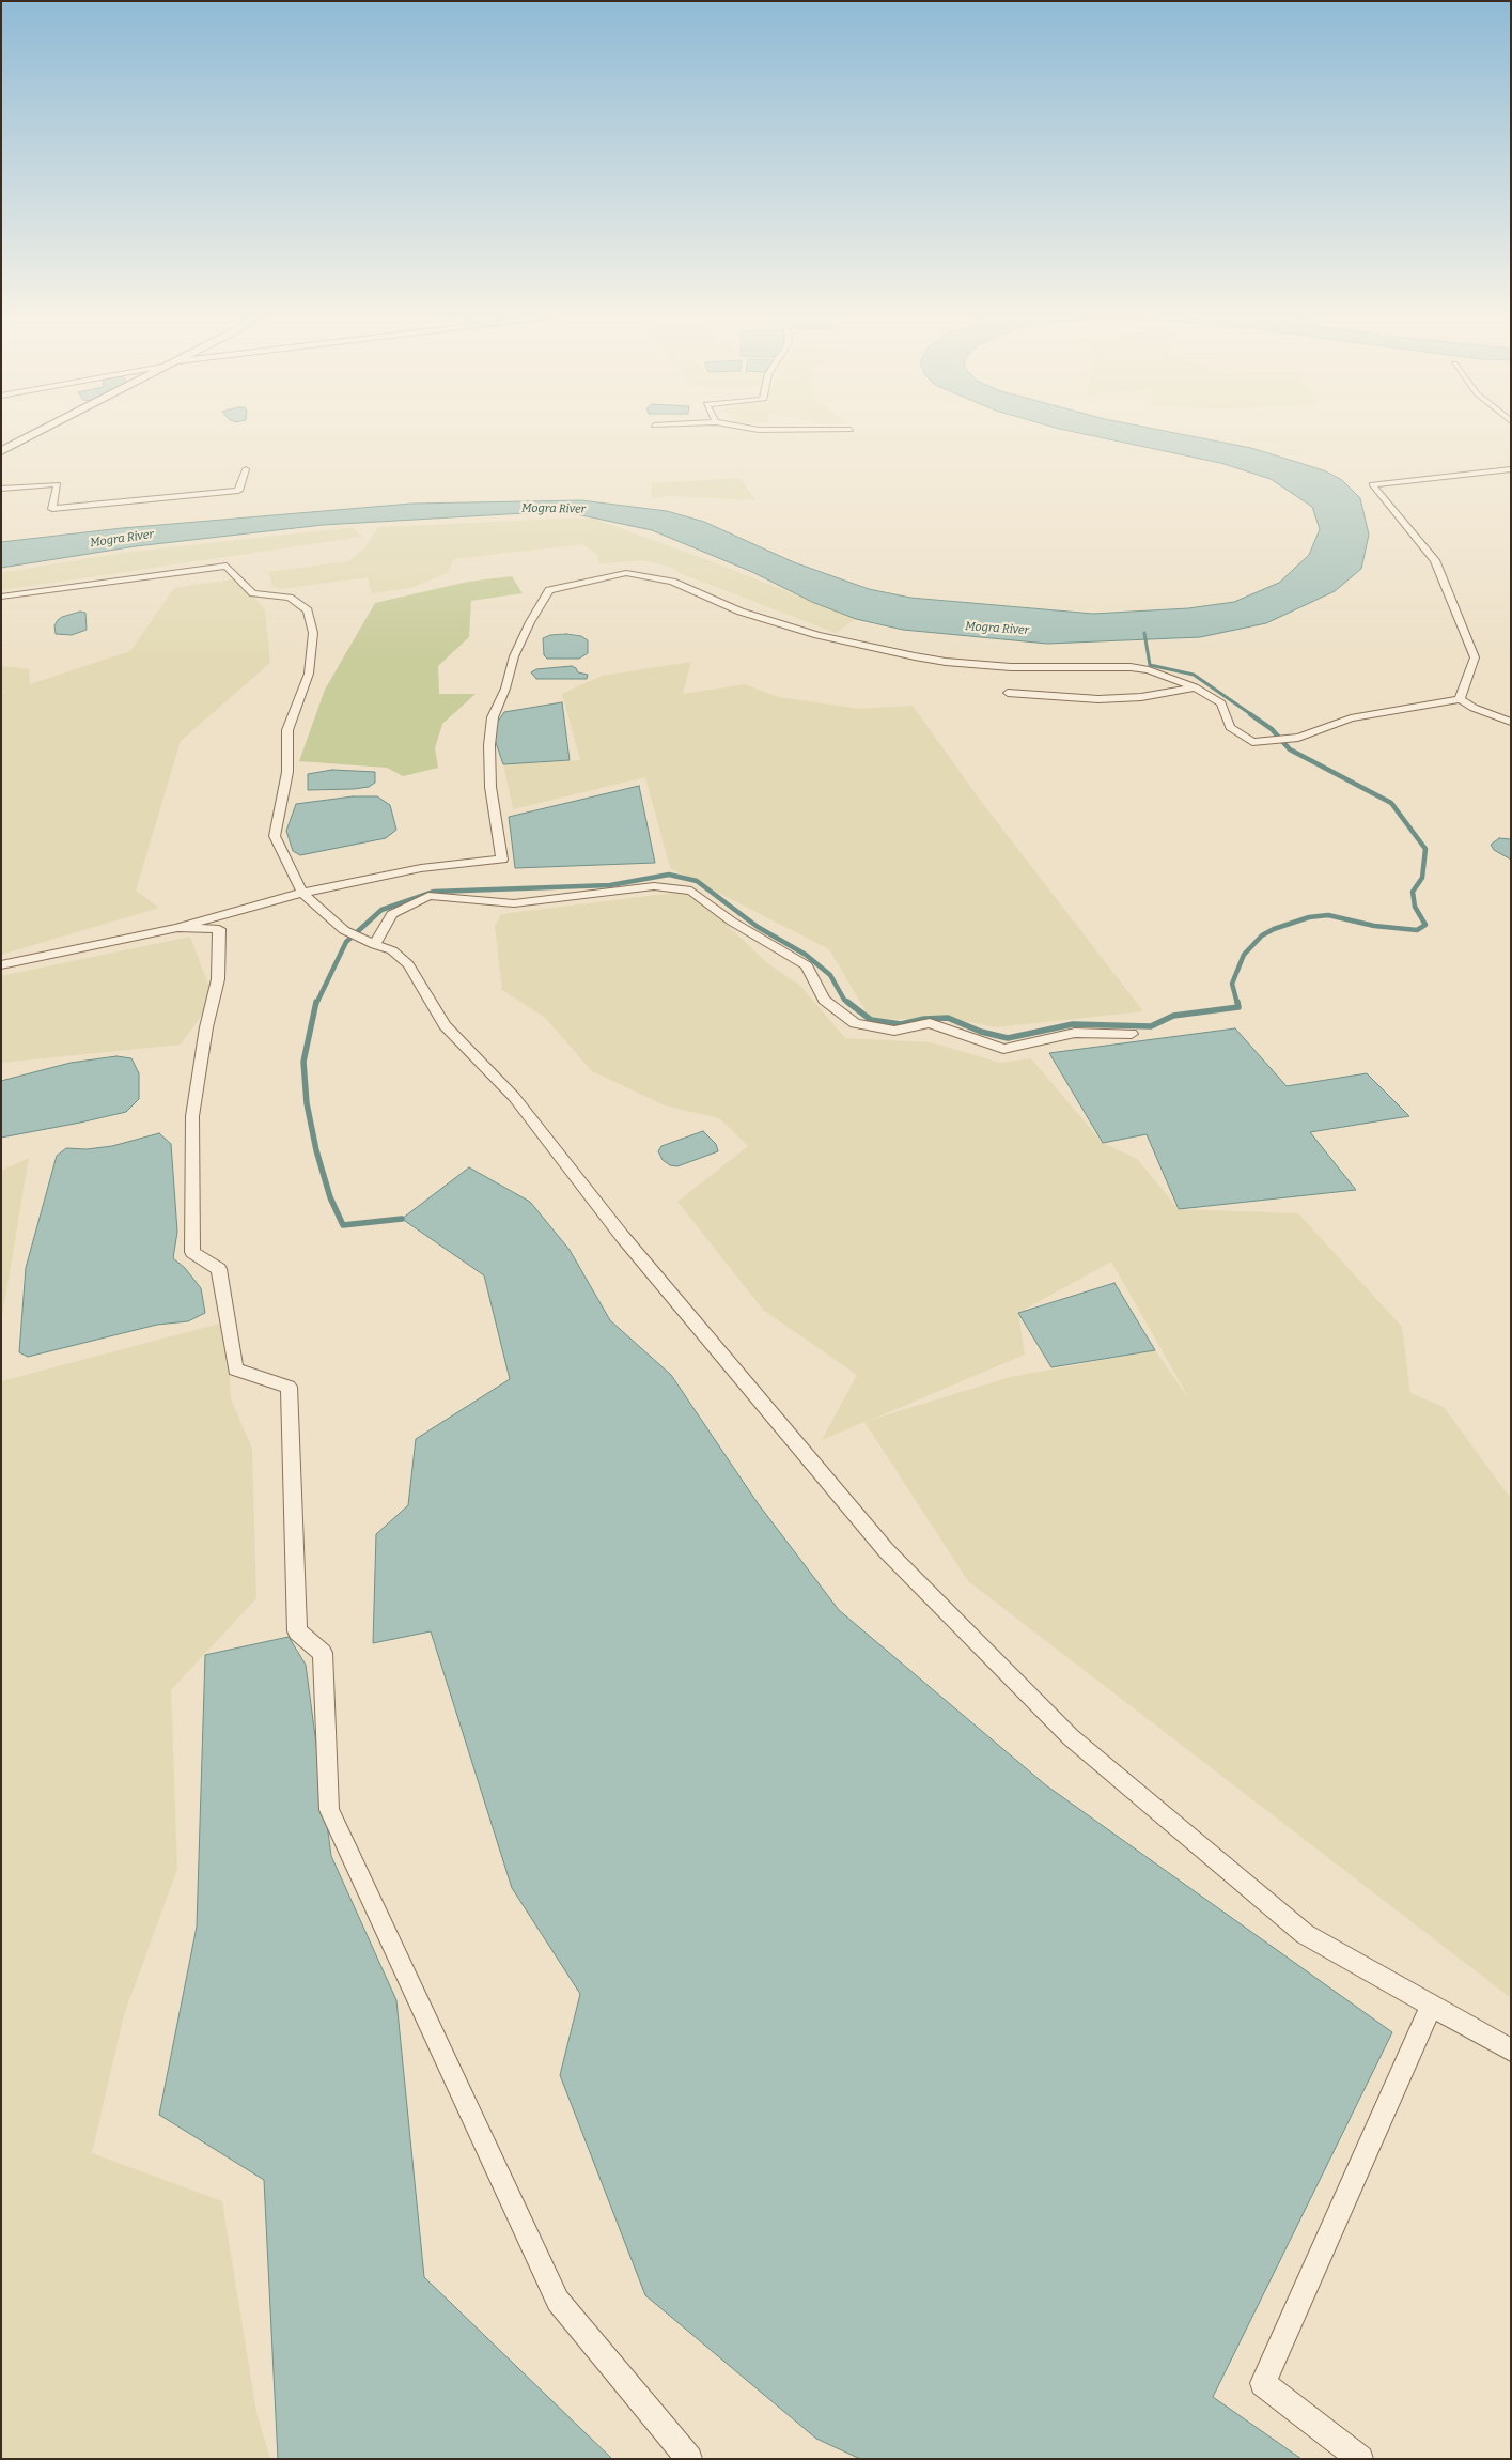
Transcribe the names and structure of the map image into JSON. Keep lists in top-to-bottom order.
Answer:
{
  "water": ["Mogra River"]
}
